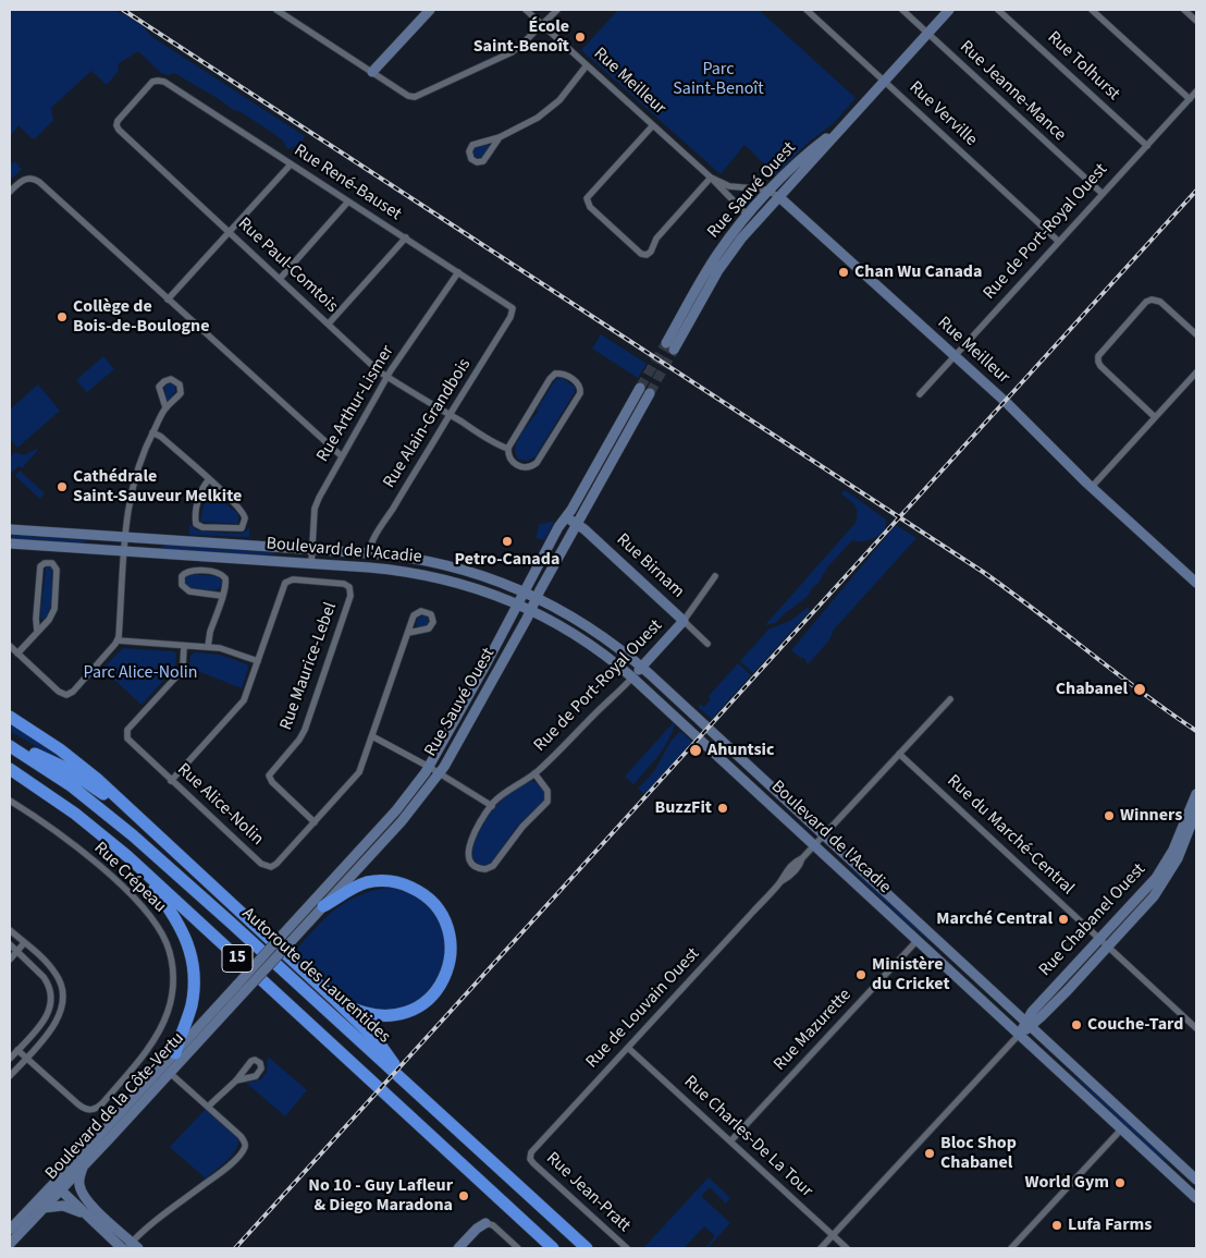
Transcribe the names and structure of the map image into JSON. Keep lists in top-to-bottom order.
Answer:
{
  "streets": {
    "highway": ["15", "Autoroute des Laurentides"],
    "main road": [
      "Rue Meilleur",
      "Rue Sauvé Ouest",
      "Rue de Port-Royal Ouest",
      "Boulevard de l'Acadie",
      "Rue Birnam",
      "Rue Chabanel Ouest",
      "Boulevard de la Côte-Vertu"
    ],
    "street": [
      "Rue Tolhurst",
      "Rue Jeanne-Mance",
      "Rue Verville",
      "Rue René-Bauset",
      "Rue Paul-Comtois",
      "Rue Arthur-Lismer",
      "Rue Alain-Grandbois",
      "Rue Maurice-Lebel",
      "Rue Alice-Nolin",
      "Rue du Marché-Central",
      "Rue Crépeau",
      "Rue de Louvain Ouest",
      "Rue Mazurette",
      "Rue Charles-De La Tour",
      "Rue Jean-Pratt"
    ]
  },
  "crossings": [
    ["Rue Tolhurst", "Rue de Port-Royal Ouest"],
    ["Rue Meilleur", "Rue Sauvé Ouest"],
    ["Rue Meilleur", "Rue de Port-Royal Ouest"],
    ["Rue Jeanne-Mance", "Rue Sauvé Ouest"],
    ["Rue Jeanne-Mance", "Rue de Port-Royal Ouest"],
    ["Rue Verville", "Rue Sauvé Ouest"],
    ["Rue Verville", "Rue de Port-Royal Ouest"],
    ["Rue René-Bauset", "Rue Paul-Comtois"],
    ["Rue René-Bauset", "Rue Arthur-Lismer"],
    ["Rue René-Bauset", "Rue Alain-Grandbois"],
    ["Rue Sauvé Ouest", "Boulevard de l'Acadie"],
    ["Rue Sauvé Ouest", "Rue Birnam"],
    ["Rue Sauvé Ouest", "Boulevard de la Côte-Vertu"],
    ["Rue de Port-Royal Ouest", "Boulevard de l'Acadie"],
    ["Rue de Port-Royal Ouest", "Rue Birnam"],
    ["Rue Paul-Comtois", "Rue Arthur-Lismer"],
    ["Rue Paul-Comtois", "Rue Alain-Grandbois"],
    ["Rue Arthur-Lismer", "Boulevard de l'Acadie"],
    ["Rue Alain-Grandbois", "Boulevard de l'Acadie"],
    ["Boulevard de l'Acadie", "Rue Chabanel Ouest"],
    ["Boulevard de l'Acadie", "Rue de Louvain Ouest"],
    ["Boulevard de l'Acadie", "Rue Mazurette"],
    ["Rue Maurice-Lebel", "Rue Alice-Nolin"],
    ["Rue du Marché-Central", "Rue Chabanel Ouest"],
    ["Rue du Marché-Central", "Rue de Louvain Ouest"],
    ["Rue Chabanel Ouest", "Rue Charles-De La Tour"],
    ["Rue de Louvain Ouest", "Rue Charles-De La Tour"],
    ["Rue de Louvain Ouest", "Rue Jean-Pratt"],
    ["Rue Mazurette", "Rue Charles-De La Tour"]
  ],
  "parks": ["Parc Saint-Benoît", "Parc Alice-Nolin"],
  "places": [
    "École Saint-Benoît",
    "Chan Wu Canada",
    "Collège de Bois-de-Boulogne",
    "Cathédrale Saint-Sauveur Melkite",
    "Petro-Canada",
    "Chabanel",
    "Ahuntsic",
    "BuzzFit",
    "Winners",
    "Marché Central",
    "Ministère du Cricket",
    "Couche-Tard",
    "Bloc Shop Chabanel",
    "World Gym",
    "No 10 - Guy Lafleur & Diego Maradona",
    "Lufa Farms"
  ]
}
